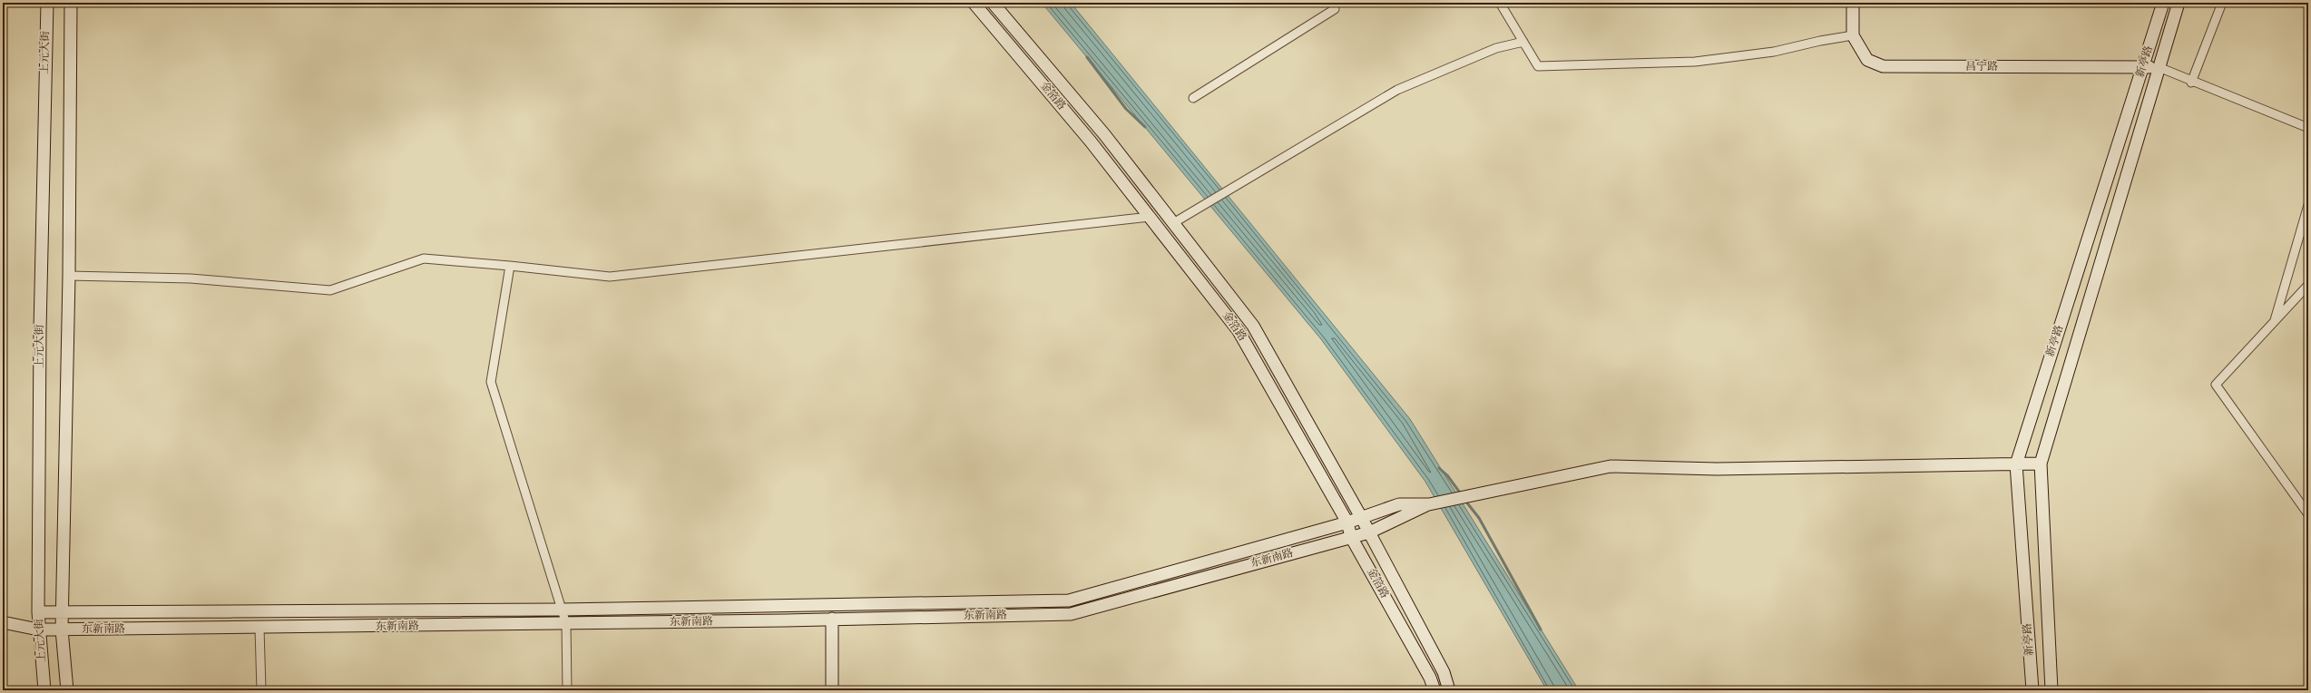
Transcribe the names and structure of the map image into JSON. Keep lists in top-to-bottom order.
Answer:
{
  "streets": {
    "main road": [
      "上元大街",
      "新亭路",
      "昌宁路",
      "金箔路",
      "东新南路"
    ]
  },
  "crossings": [
    ["上元大街", "东新南路"],
    ["新亭路", "昌宁路"],
    ["金箔路", "东新南路"]
  ]
}
